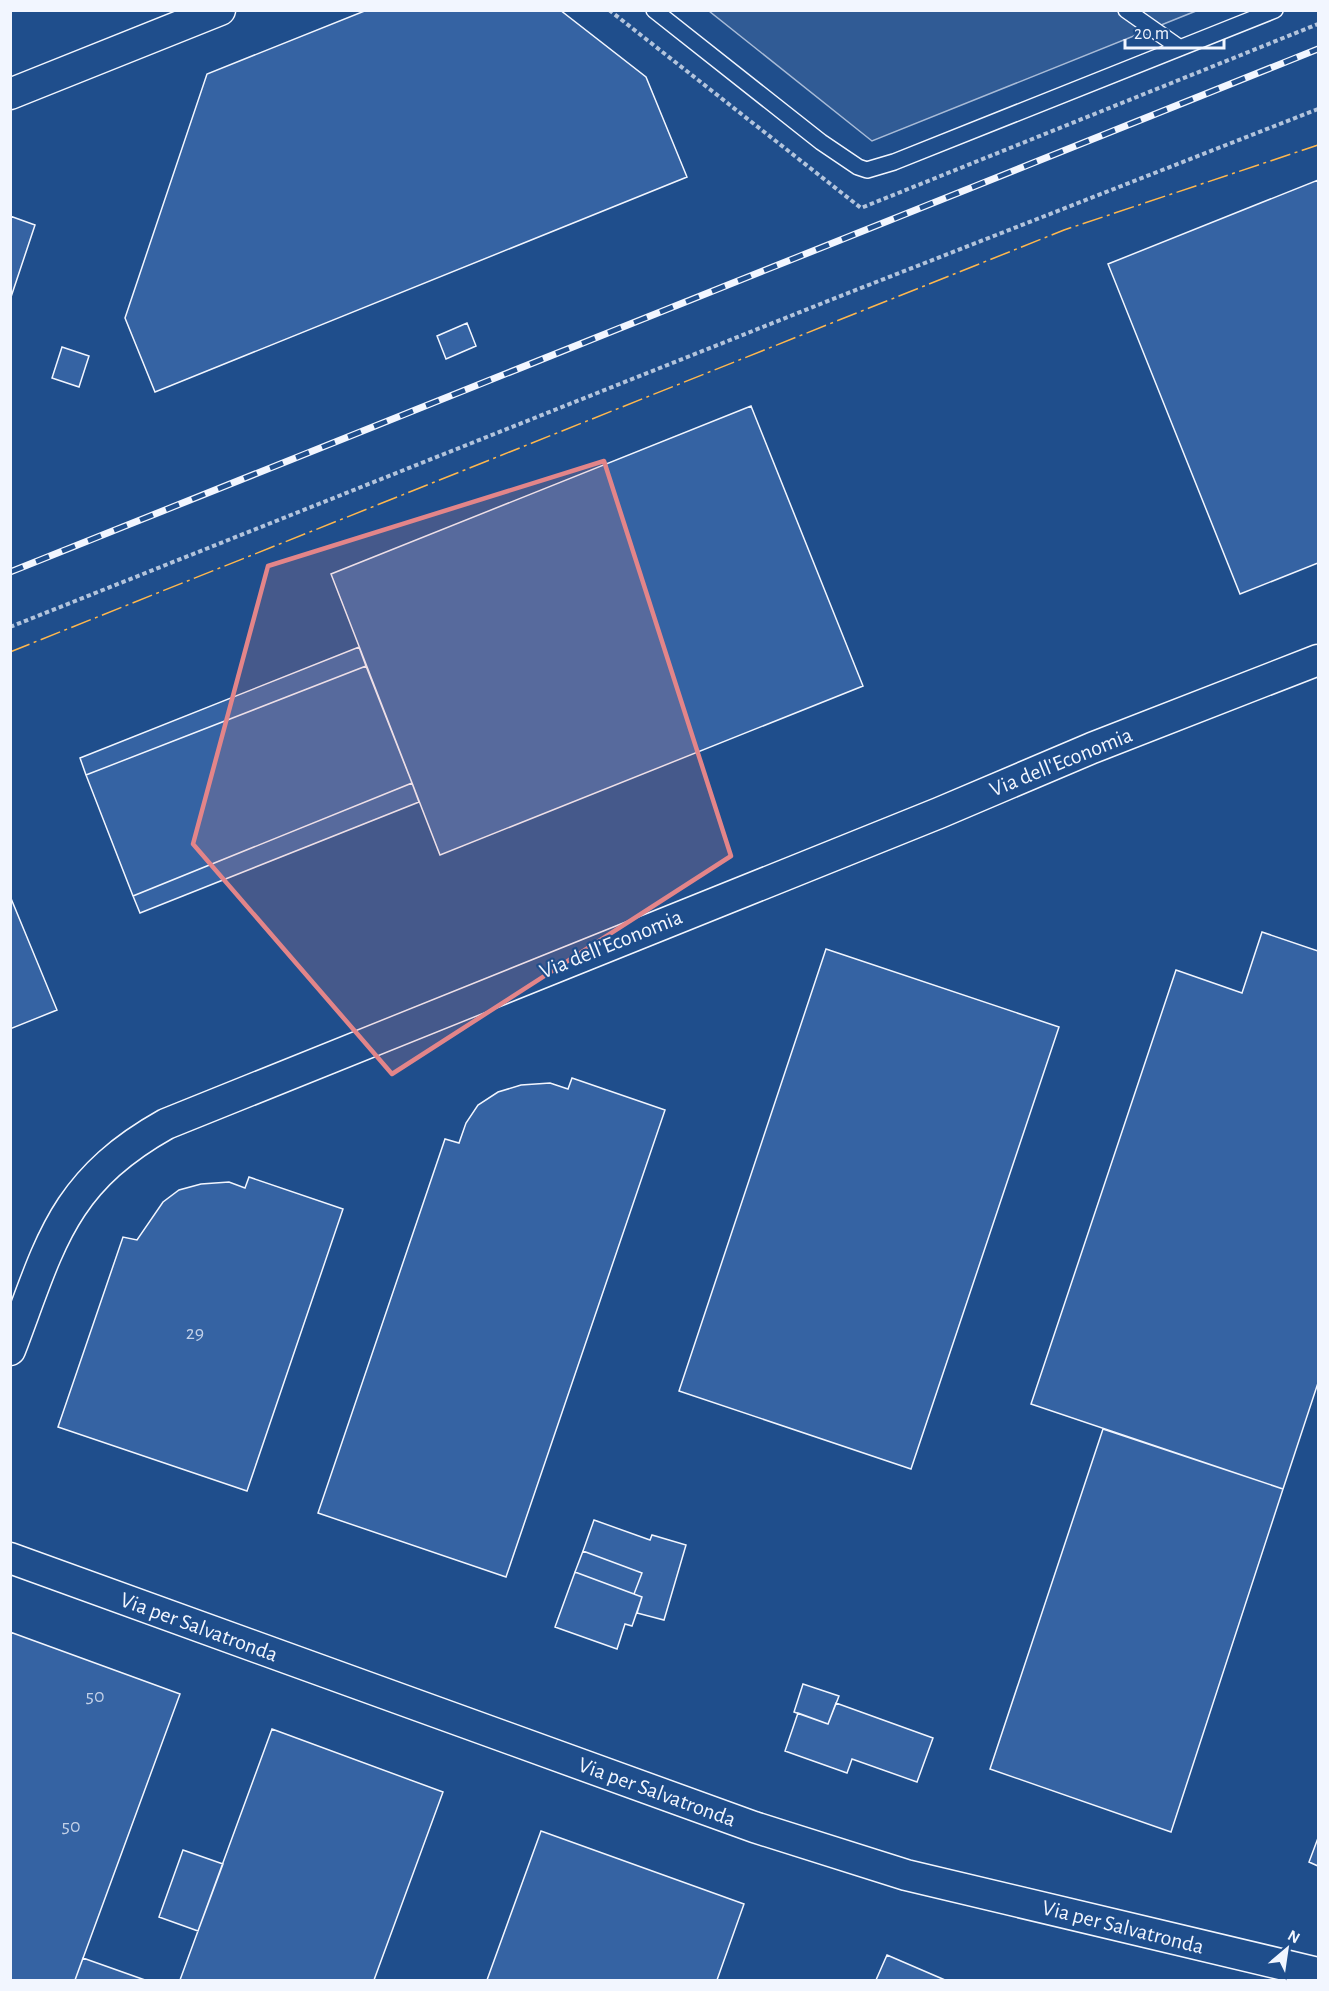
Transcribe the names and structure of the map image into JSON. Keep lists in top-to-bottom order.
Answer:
{
  "streets": {
    "street": ["Via dell'Economia", "Via per Salvatronda"]
  },
  "house_numbers": ["29", "50", "50"],
  "scale_bar": "20 m",
  "north": "top right"
}
